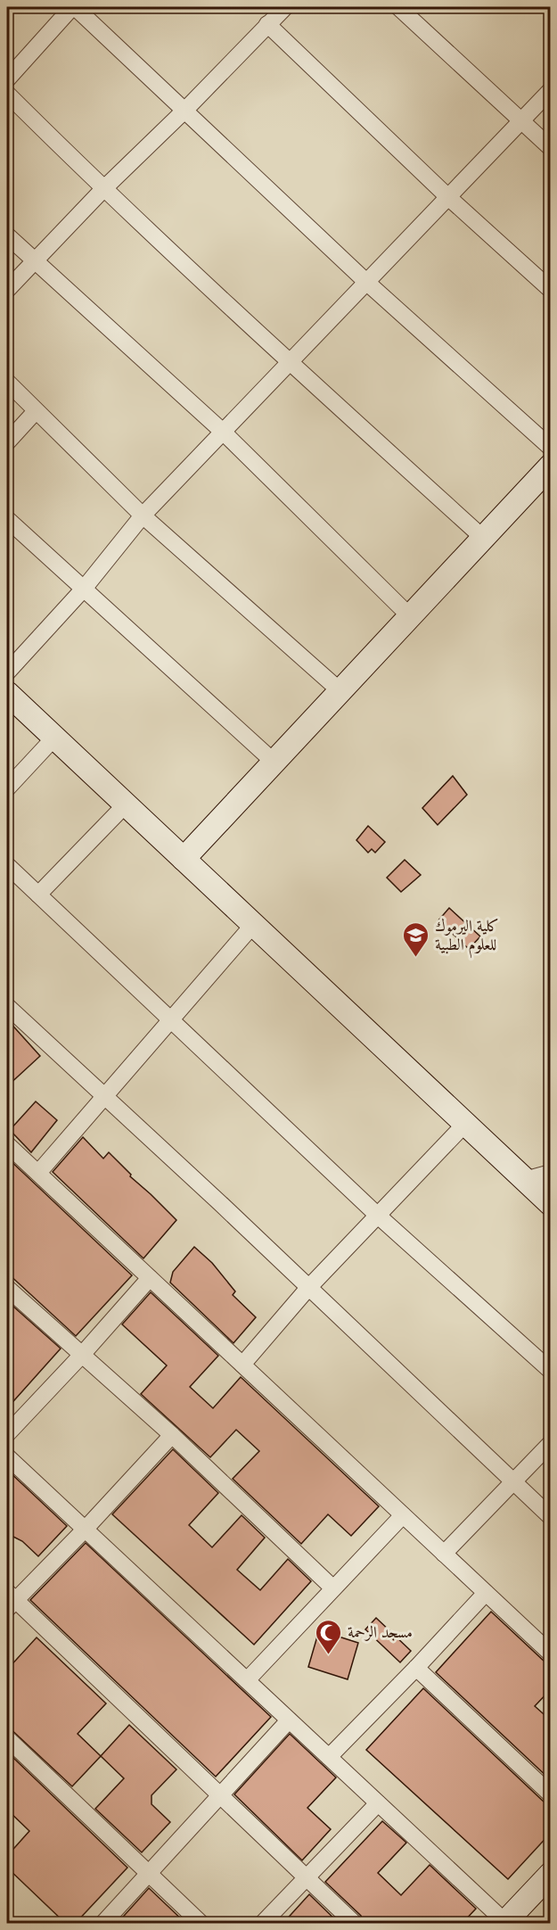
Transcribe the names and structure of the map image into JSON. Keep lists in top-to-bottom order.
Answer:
{
  "places": {
    "school or university": ["كلية اليرموك للعلوم الطبية"],
    "mosque": ["مسجد الرحمة"]
  }
}
